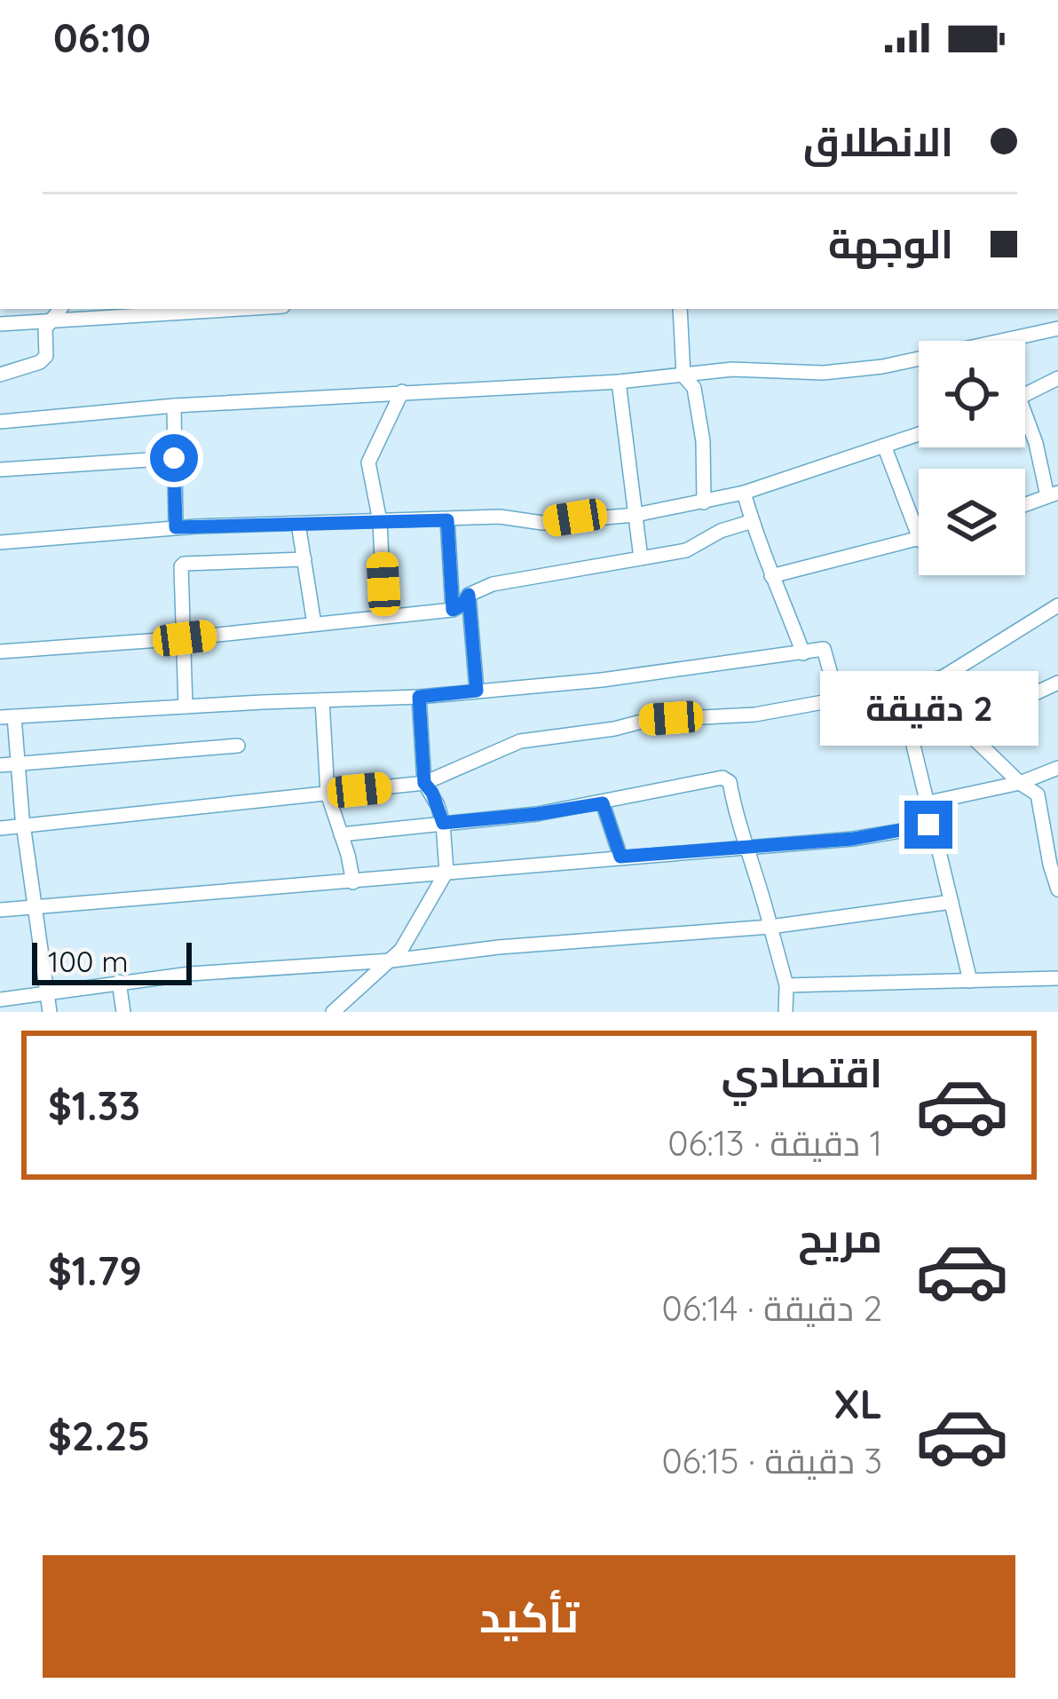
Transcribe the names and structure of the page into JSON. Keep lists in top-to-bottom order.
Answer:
{
  "scale_bar": "100 m",
  "page": {
    "status": "06:10",
    "banner": ["الانطلاق", "الوجهة"],
    "bubble": "2 دقيقة",
    "scale": "100 m",
    "list": [
      {
        "name": "اقتصادي",
        "note": "1 دقيقة · 06:13",
        "value": "$1.33"
      },
      {
        "name": "مريح",
        "note": "2 دقيقة · 06:14",
        "value": "$1.79"
      },
      {
        "name": "XL",
        "note": "3 دقيقة · 06:15",
        "value": "$2.25"
      }
    ],
    "buttons": "تأكيد"
  }
}
